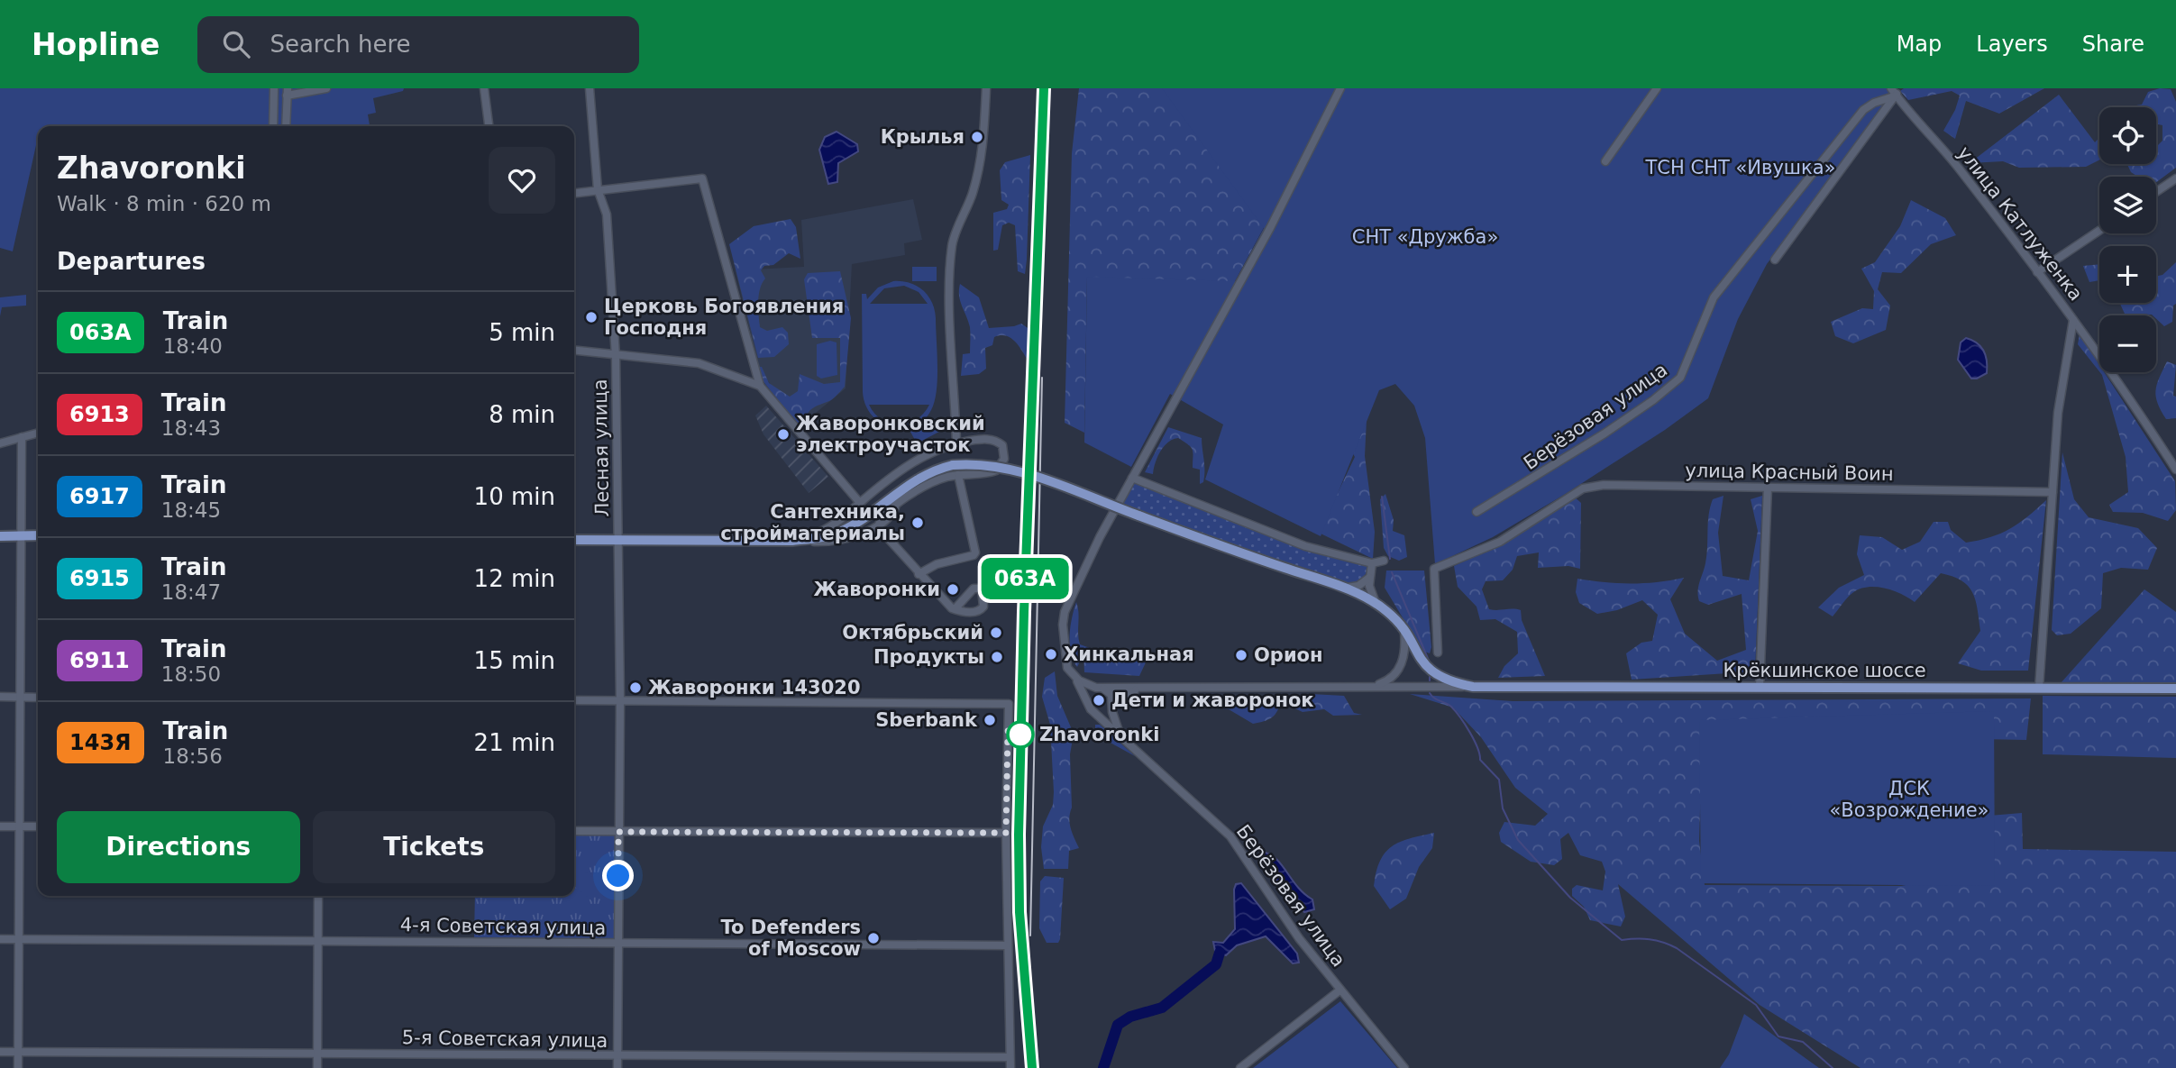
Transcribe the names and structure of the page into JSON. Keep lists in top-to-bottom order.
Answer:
{
  "streets": {
    "main road": ["Крёкшинское шоссе"],
    "street": [
      "улица Катлуженка",
      "Берёзовая улица",
      "Лесная улица",
      "улица Красный Воин",
      "4-я Советская улица",
      "5-я Советская улица"
    ]
  },
  "crossings": [
    ["улица Катлуженка", "Берёзовая улица"],
    ["Лесная улица", "4-я Советская улица"],
    ["Лесная улица", "5-я Советская улица"]
  ],
  "parks": ["ТСН СНТ «Ивушка»", "СНТ «Дружба»", "ДСК «Возрождение»"],
  "places": [
    "Крылья",
    "Церковь Богоявления Господня",
    "Жаворонковский электроучасток",
    "Сантехника, стройматериалы",
    "Жаворонки",
    "Октябрьский",
    "Хинкальная",
    "Орион",
    "Продукты",
    "Жаворонки 143020",
    "Дети и жаворонок",
    "Sberbank",
    "Zhavoronki",
    "To Defenders of Moscow"
  ],
  "page": {
    "header": "Hopline",
    "search": "Search here",
    "nav": ["Map", "Layers", "Share"],
    "on_map": "063А",
    "map_buttons": ["+", "−"],
    "heading": [
      ["Zhavoronki", "Walk · 8 min · 620 m"],
      "Departures"
    ],
    "list": [
      {
        "mark": "063А",
        "name": "Train",
        "note": "18:40",
        "value": "5 min"
      },
      {
        "mark": "6913",
        "name": "Train",
        "note": "18:43",
        "value": "8 min"
      },
      {
        "mark": "6917",
        "name": "Train",
        "note": "18:45",
        "value": "10 min"
      },
      {
        "mark": "6915",
        "name": "Train",
        "note": "18:47",
        "value": "12 min"
      },
      {
        "mark": "6911",
        "name": "Train",
        "note": "18:50",
        "value": "15 min"
      },
      {
        "mark": "143Я",
        "name": "Train",
        "note": "18:56",
        "value": "21 min"
      }
    ],
    "buttons": ["Directions", "Tickets"]
  }
}
